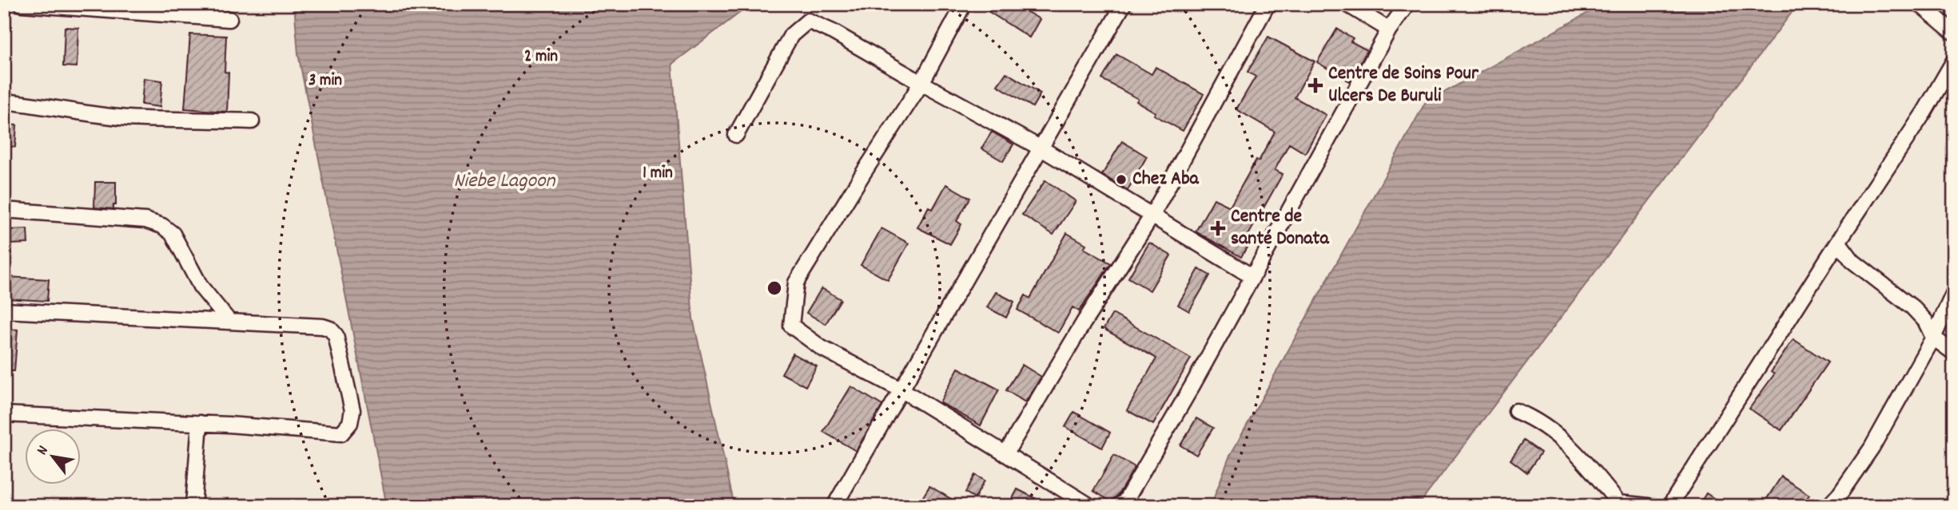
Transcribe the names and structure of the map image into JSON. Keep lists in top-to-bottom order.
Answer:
{
  "water": ["Niebe Lagoon"],
  "places": {
    "health": ["Centre de Soins Pour Ulcers De Buruli", "Centre de santé Donata"],
    "other": ["Chez Aba"]
  },
  "north": "top left",
  "rings": ["2 min", "3 min", "1 min"]
}
